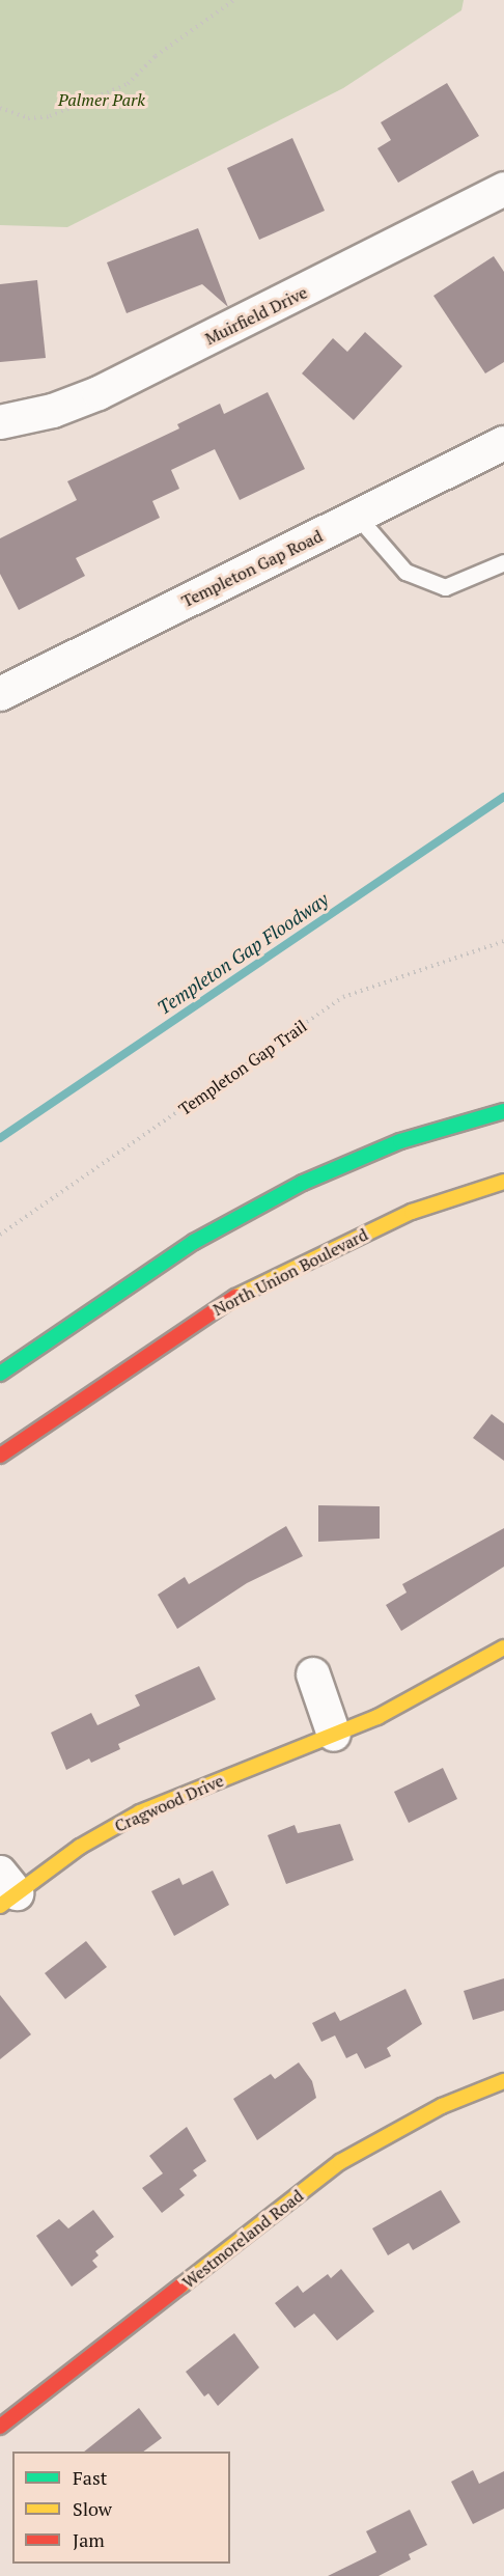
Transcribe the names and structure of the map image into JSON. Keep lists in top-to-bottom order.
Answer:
{
  "streets": {
    "street": [
      "Muirfield Drive",
      "Templeton Gap Road",
      "North Union Boulevard",
      "Cragwood Drive",
      "Westmoreland Road"
    ],
    "path": ["Templeton Gap Trail"]
  },
  "water": ["Templeton Gap Floodway"],
  "parks": ["Palmer Park"],
  "legend": ["Fast", "Slow", "Jam"]
}
